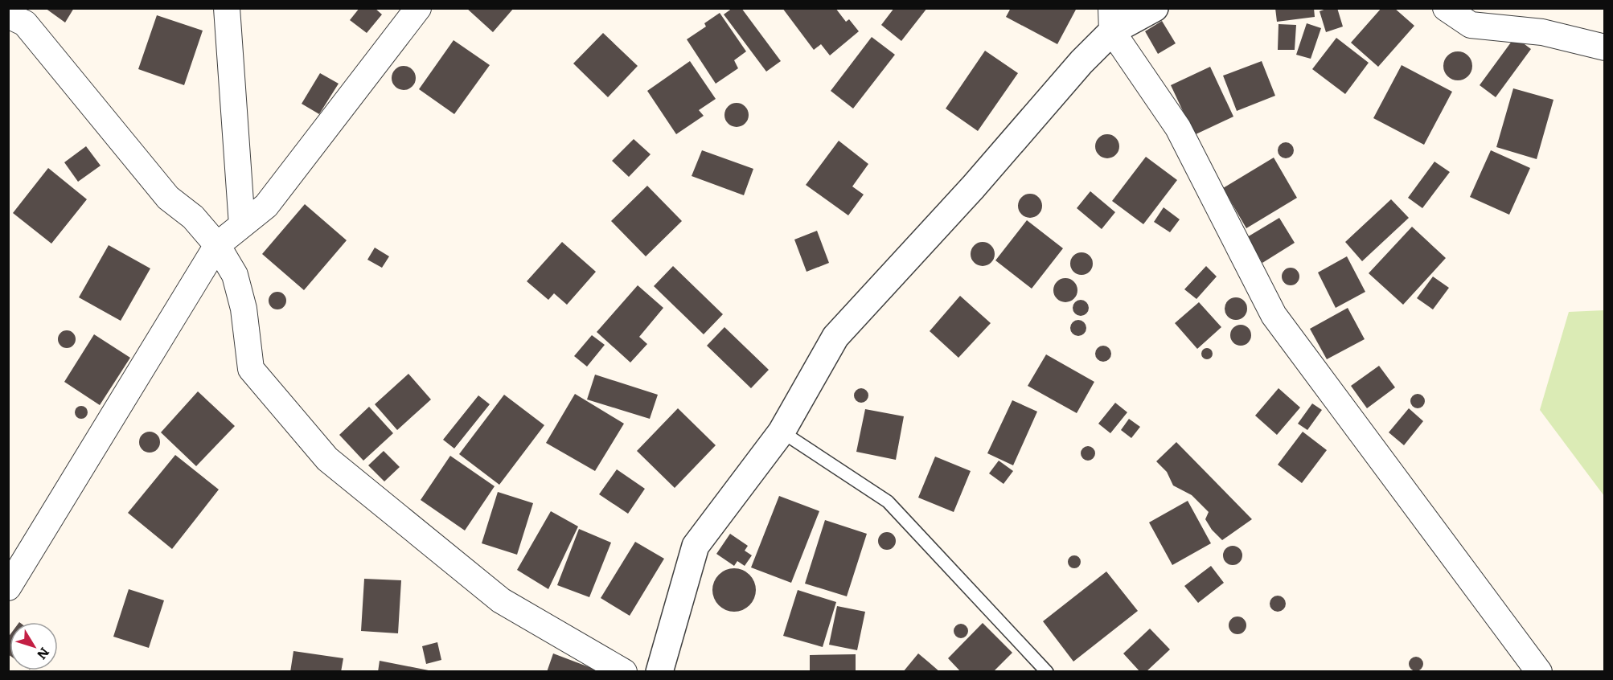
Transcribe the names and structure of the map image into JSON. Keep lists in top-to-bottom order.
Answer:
{
  "north": "bottom right"
}
